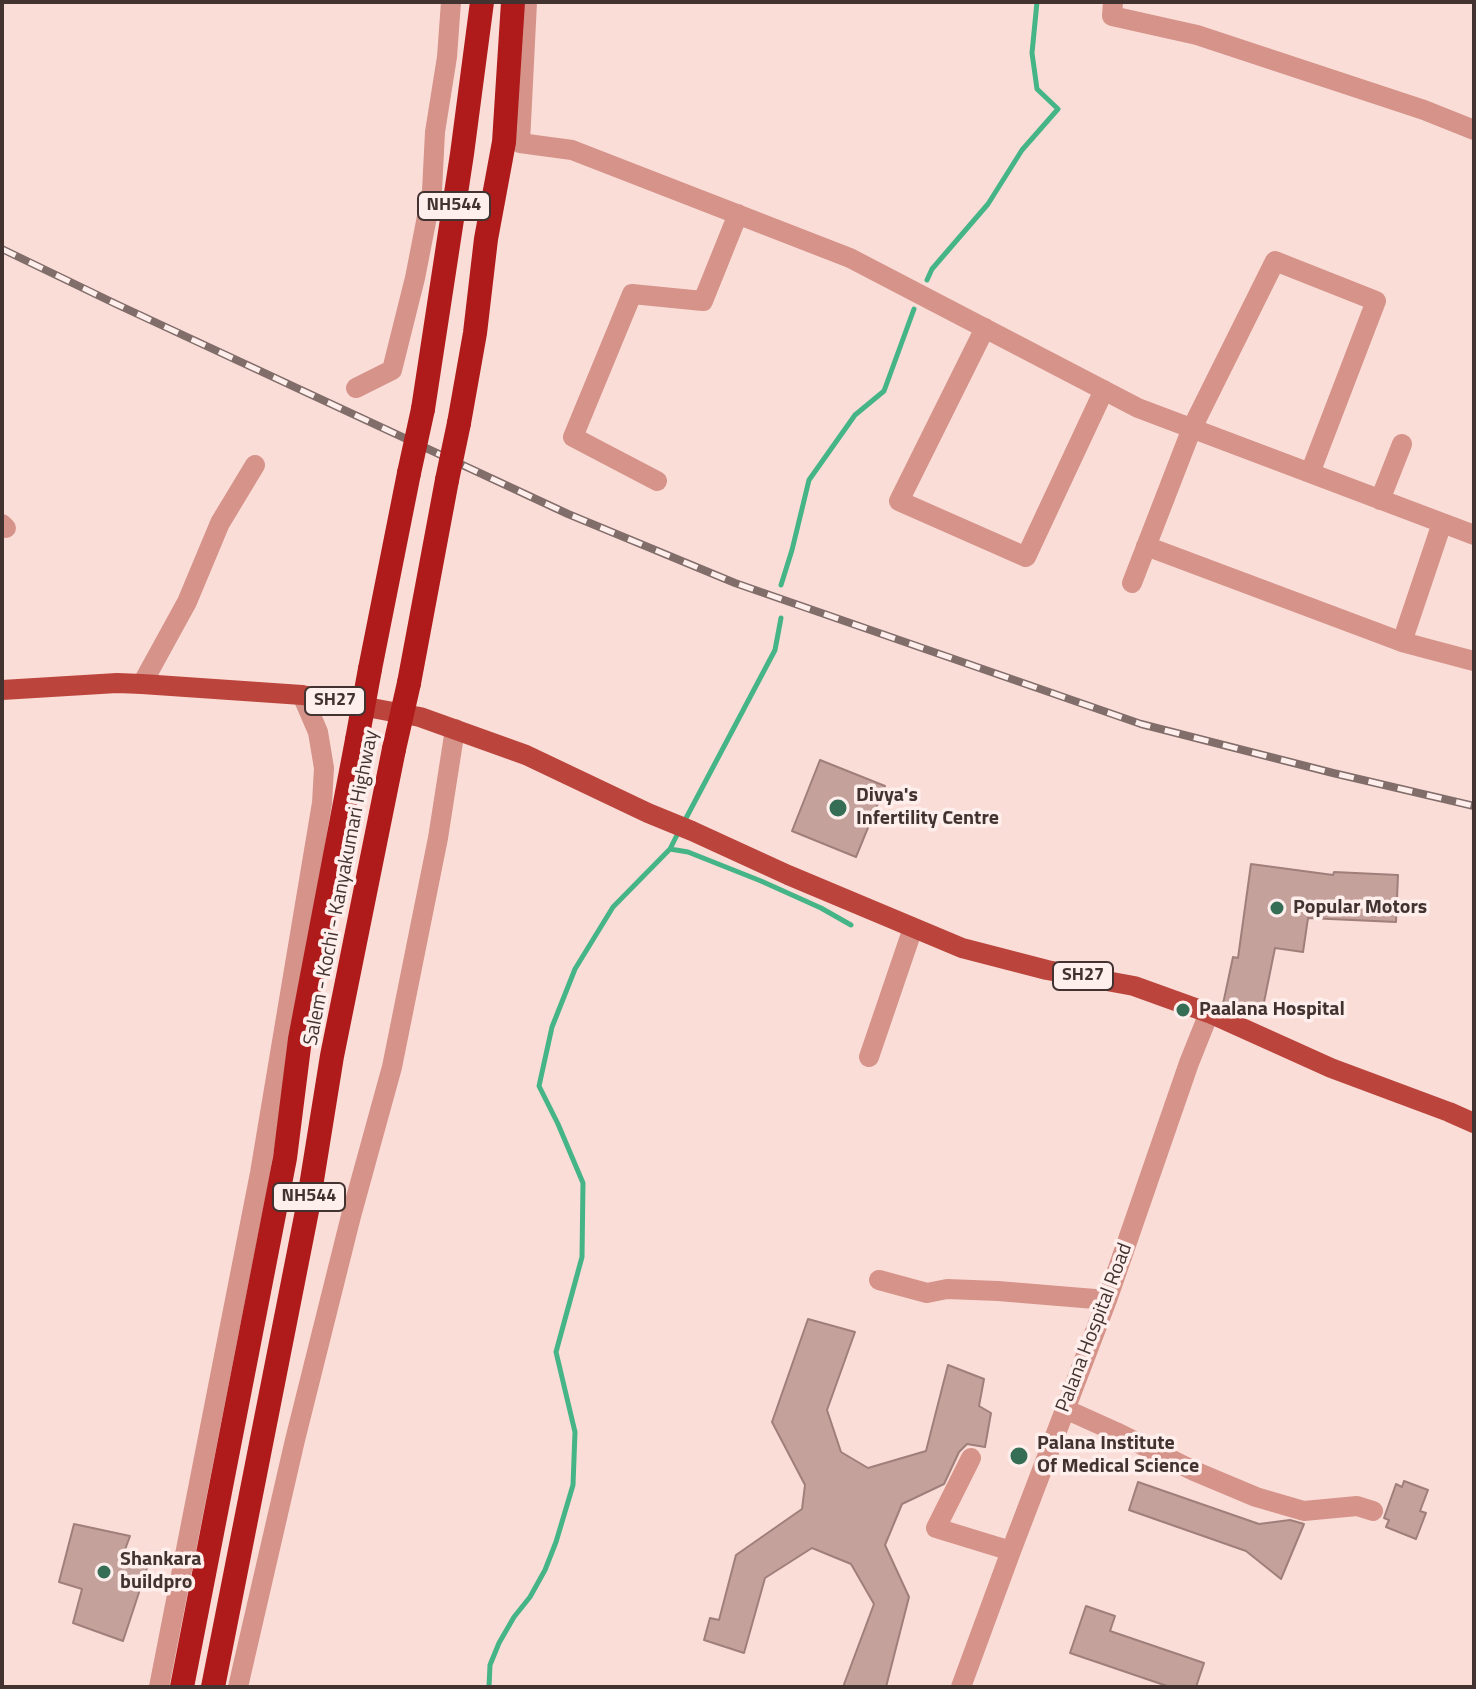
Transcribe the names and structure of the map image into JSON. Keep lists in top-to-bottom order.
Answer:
{
  "streets": {
    "highway": ["NH544", "Salem - Kochi - Kanyakumari Highway"],
    "main road": ["SH27"],
    "street": ["Palana Hospital Road"]
  },
  "crossings": [
    ["SH27", "Palana Hospital Road"]
  ],
  "places": [
    "Divya's Infertility Centre",
    "Popular Motors",
    "Paalana Hospital",
    "Palana Institute Of Medical Science",
    "Shankara buildpro"
  ]
}
